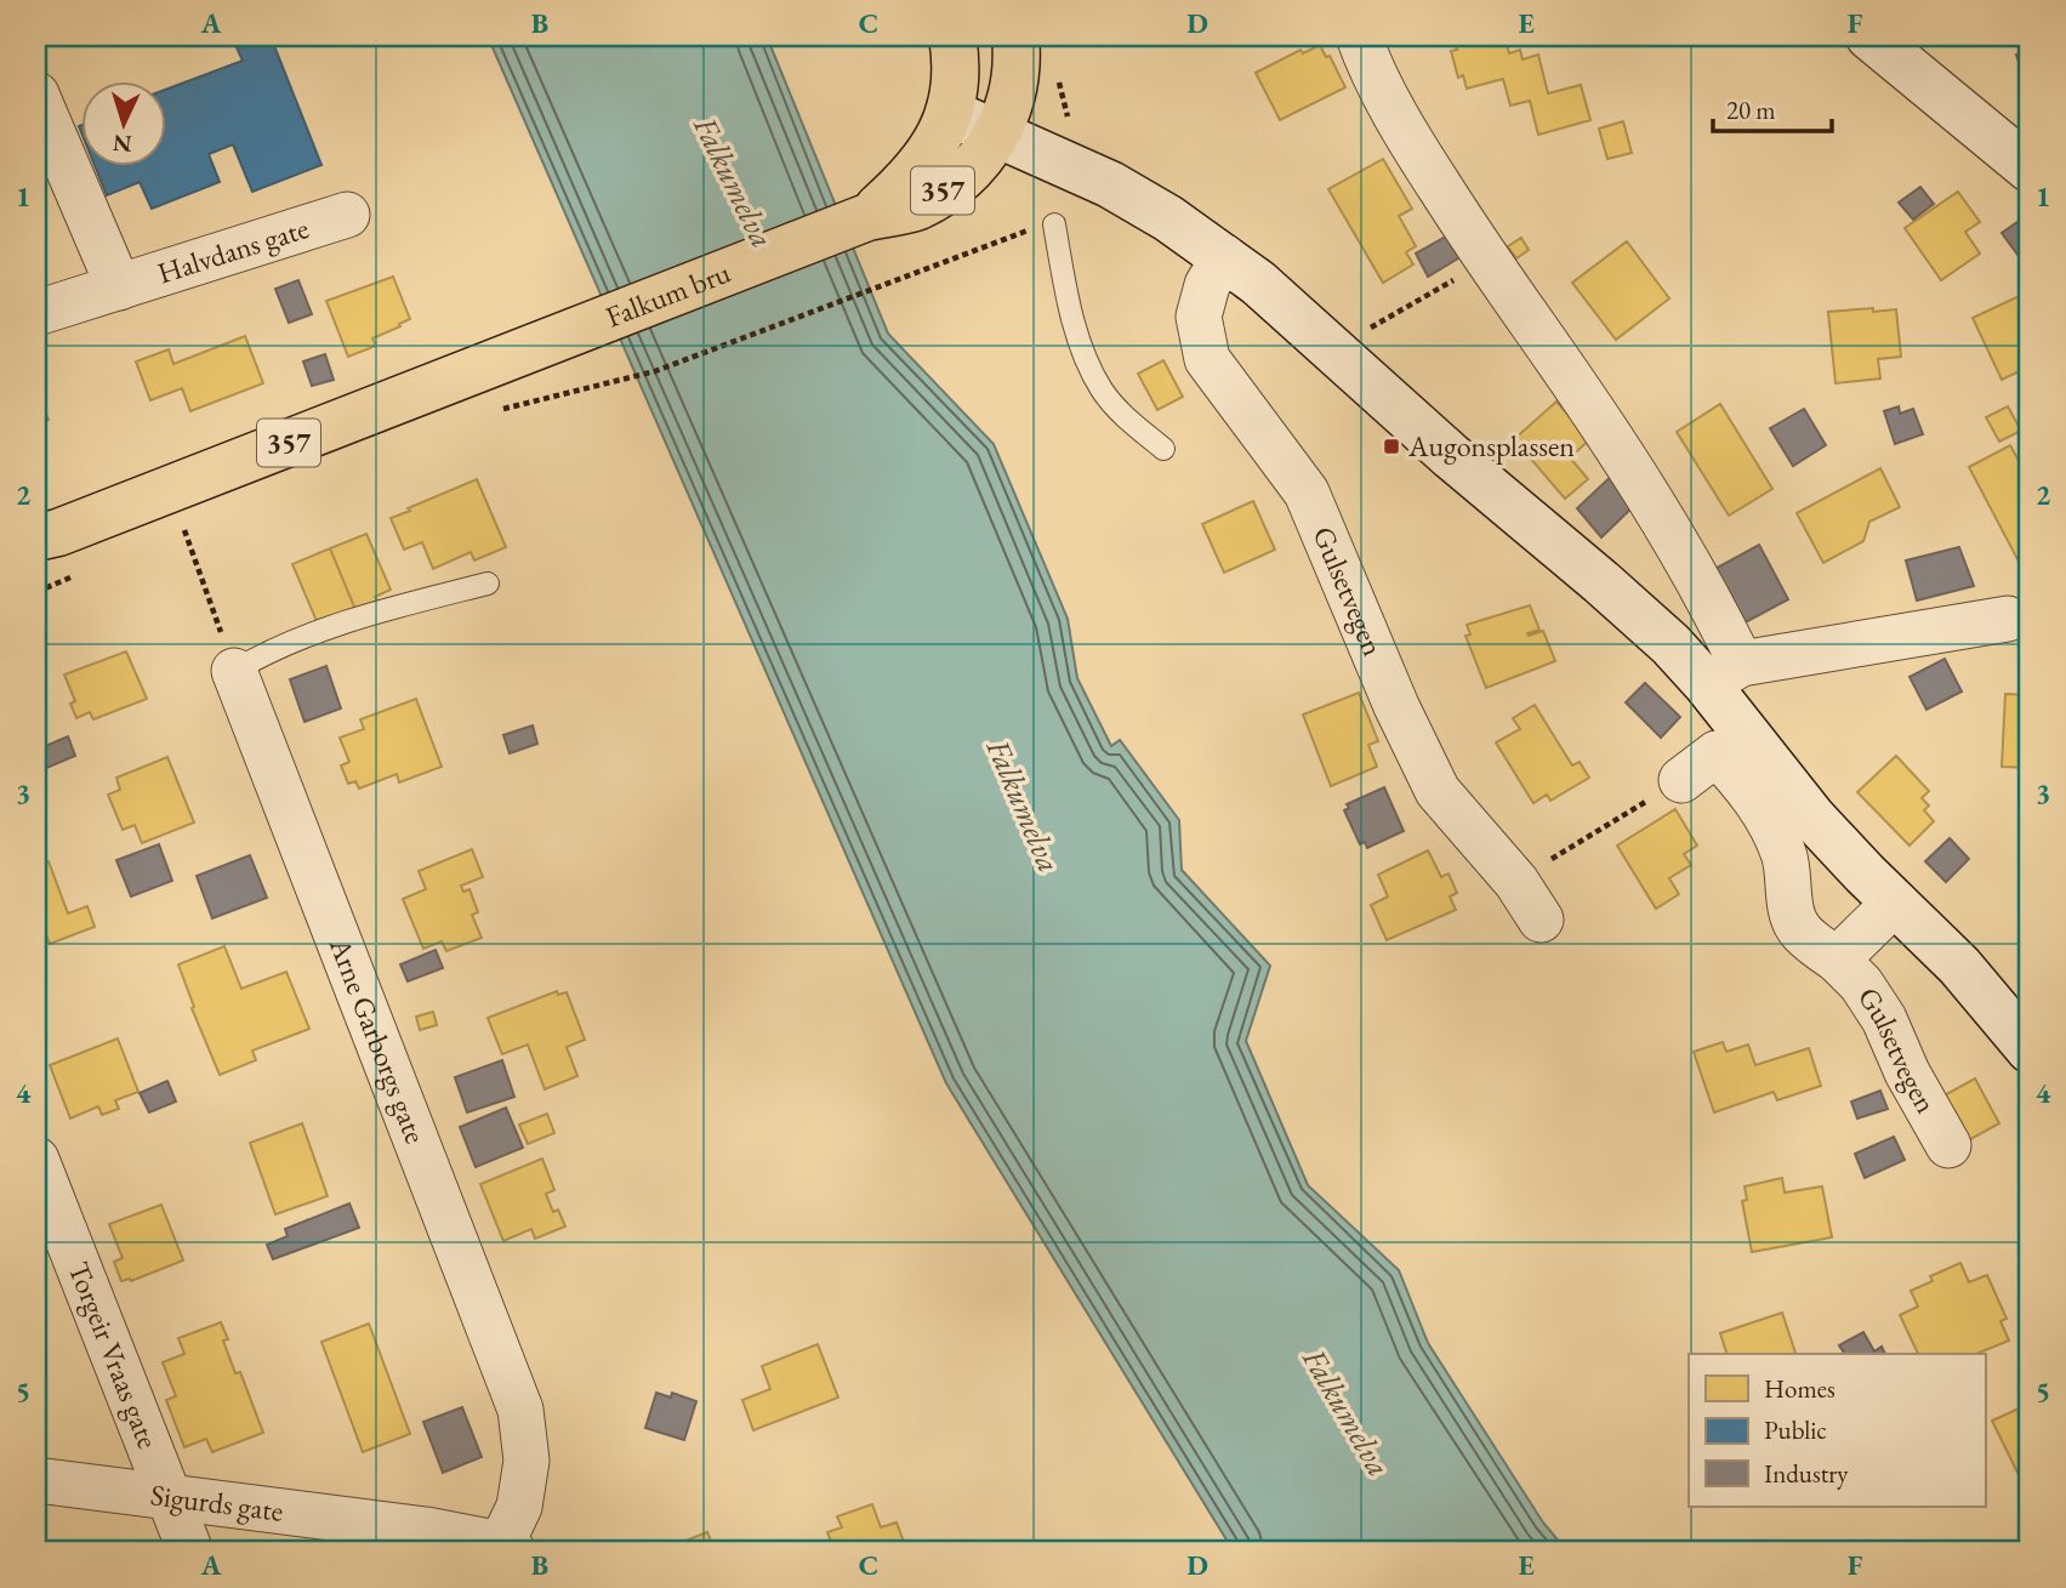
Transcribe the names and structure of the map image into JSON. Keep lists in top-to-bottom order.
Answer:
{
  "streets": {
    "main road": ["357", "Falkum bru"],
    "street": [
      "Halvdans gate",
      "Gulsetvegen",
      "Arne Garborgs gate",
      "Torgeir Vraas gate",
      "Sigurds gate"
    ]
  },
  "crossings": [
    ["357", "Falkum bru"],
    ["Arne Garborgs gate", "Sigurds gate"],
    ["Torgeir Vraas gate", "Sigurds gate"]
  ],
  "water": ["Falkumelva"],
  "places": {
    "transit": ["Augonsplassen"]
  },
  "legend": ["Homes", "Public", "Industry"],
  "scale_bar": "20 m",
  "north": "bottom",
  "grid": {
    "columns": [
      "A",
      "B",
      "C",
      "D",
      "E",
      "F"
    ],
    "rows": [
      "1",
      "2",
      "3",
      "4",
      "5"
    ]
  }
}
